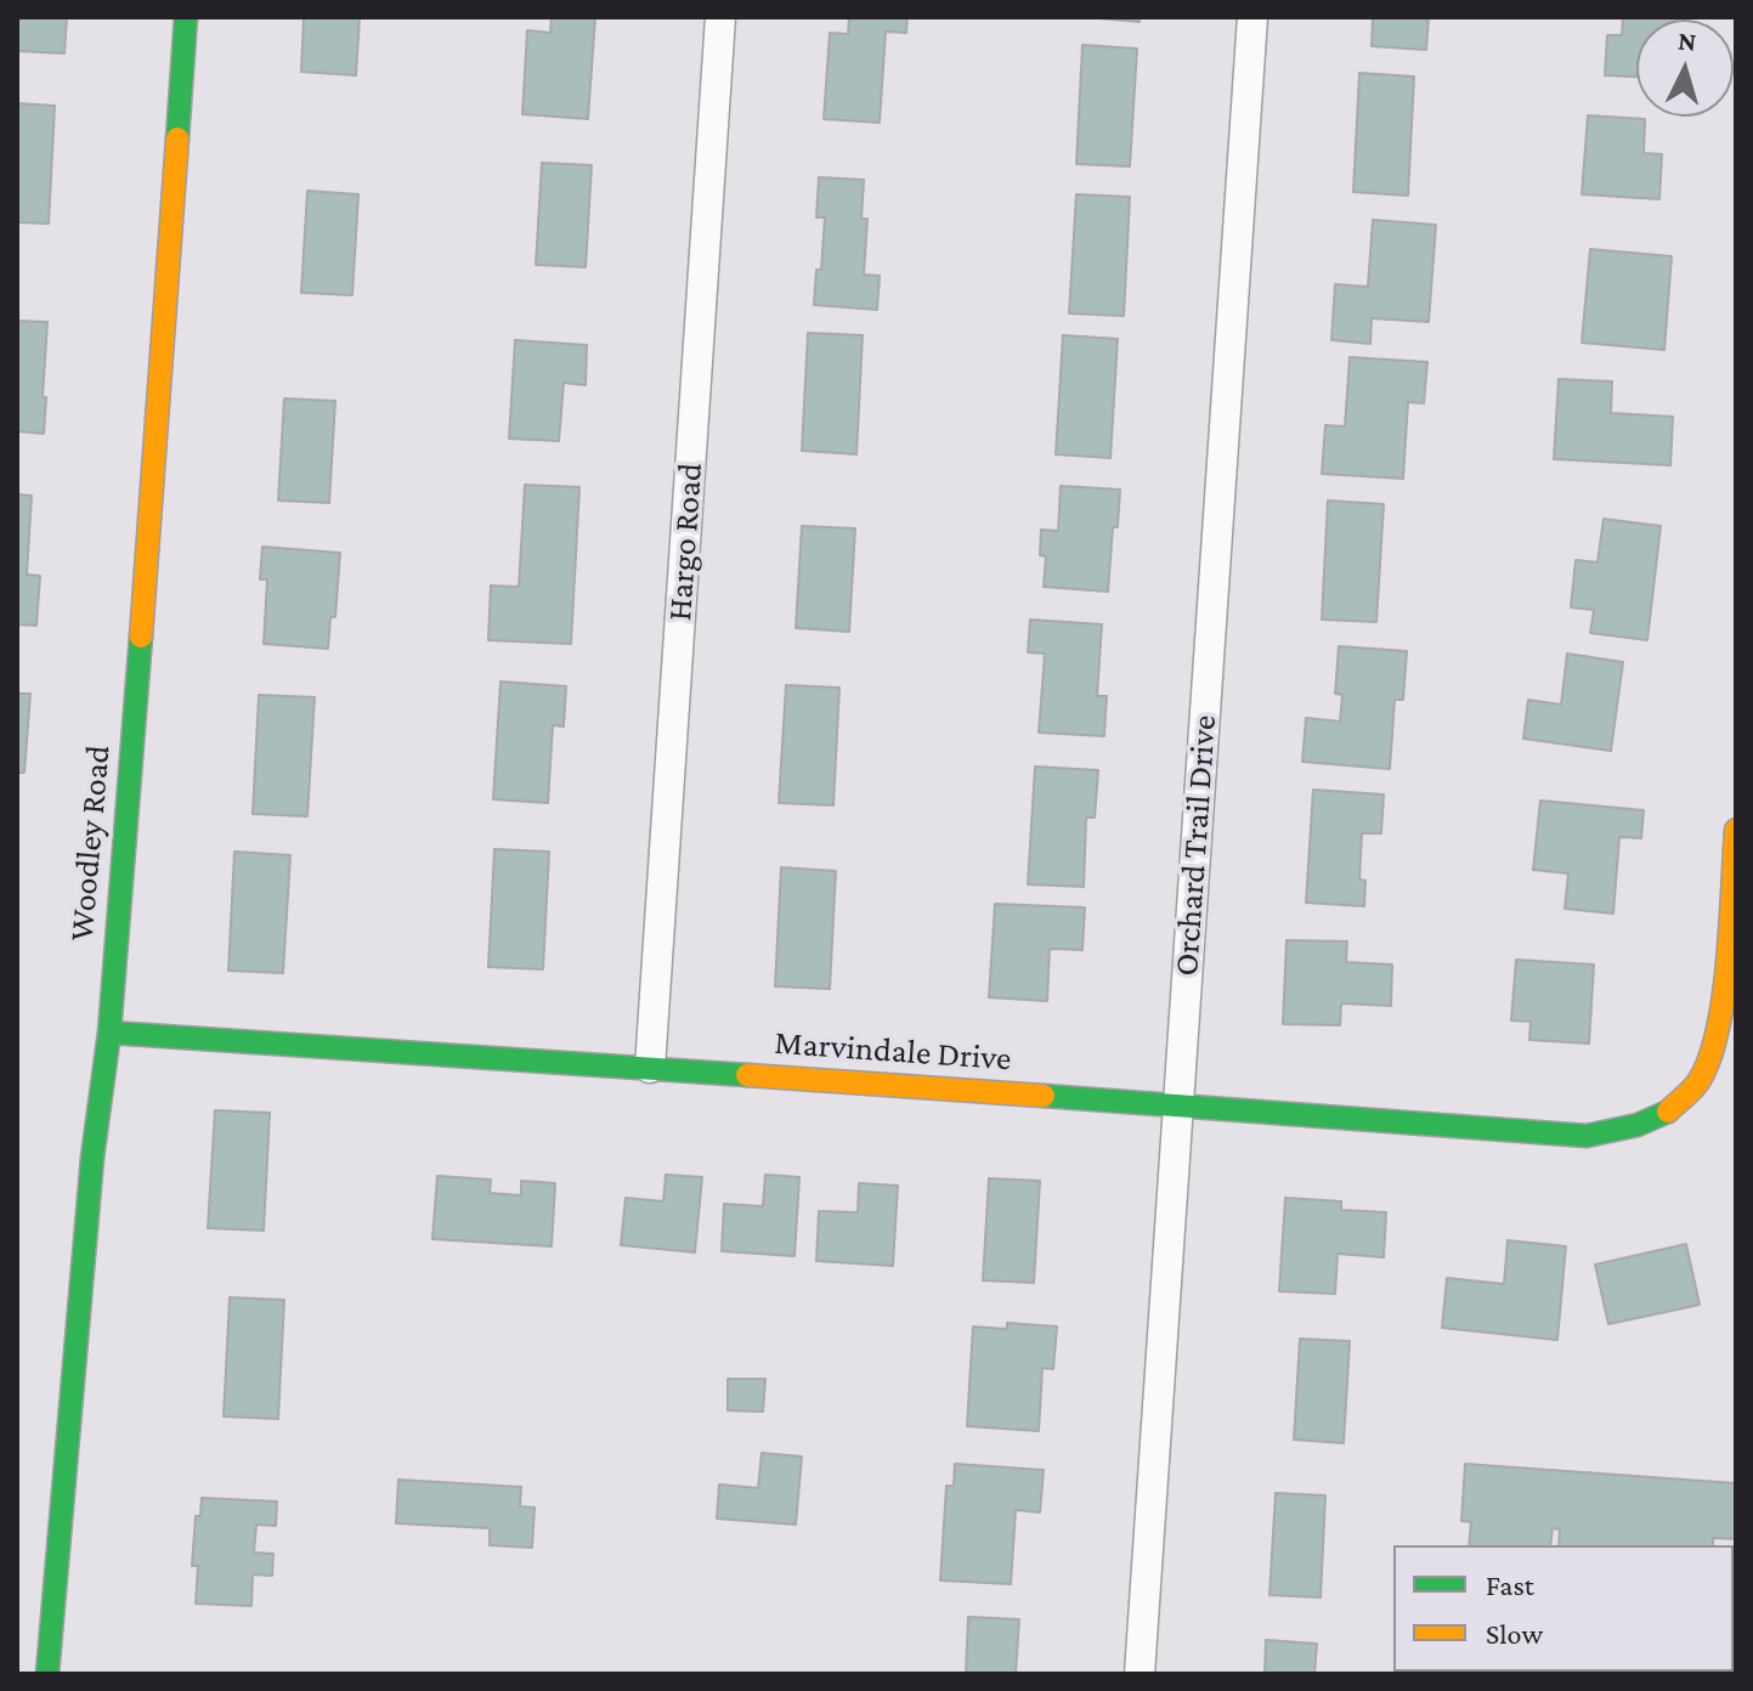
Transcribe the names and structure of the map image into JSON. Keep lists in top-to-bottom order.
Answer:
{
  "streets": {
    "street": [
      "Hargo Road",
      "Woodley Road",
      "Orchard Trail Drive",
      "Marvindale Drive"
    ]
  },
  "crossings": [
    ["Hargo Road", "Marvindale Drive"],
    ["Woodley Road", "Marvindale Drive"],
    ["Orchard Trail Drive", "Marvindale Drive"]
  ],
  "legend": ["Fast", "Slow"],
  "north": "top"
}
